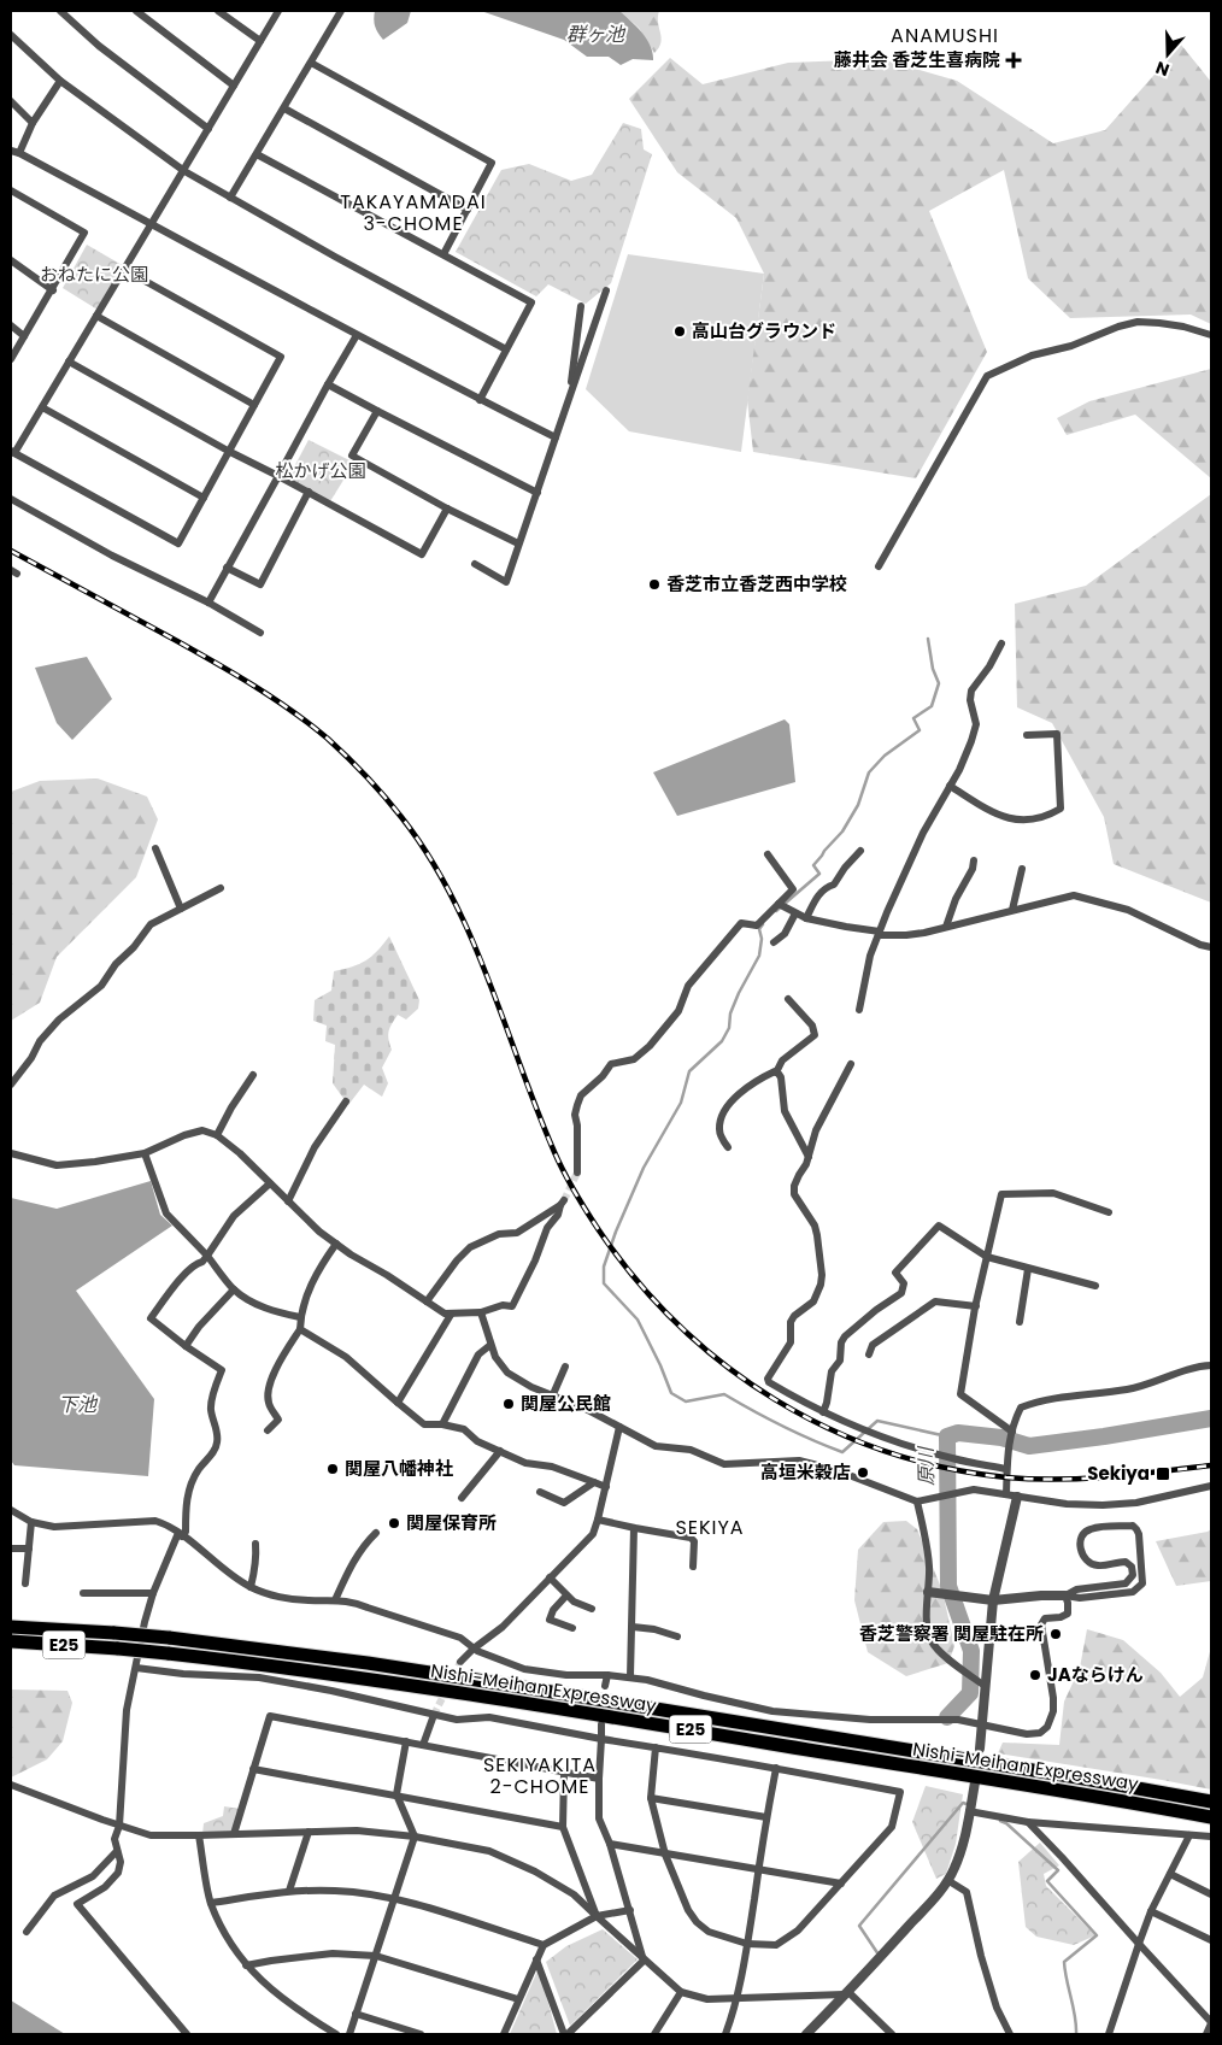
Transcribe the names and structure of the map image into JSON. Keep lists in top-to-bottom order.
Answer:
{
  "streets": {
    "highway": ["E25", "Nishi-Meihan Expressway"]
  },
  "districts": [
    "ANAMUSHI",
    "TAKAYAMADAI 3-CHOME",
    "SEKIYA",
    "SEKIYAKITA 2-CHOME"
  ],
  "water": ["群ヶ池", "下池", "原川"],
  "parks": ["おねたに公園", "松かげ公園"],
  "places": {
    "health": ["藤井会 香芝生喜病院"],
    "other": [
      "高山台グラウンド",
      "香芝市立香芝西中学校",
      "関屋公民館",
      "関屋八幡神社",
      "高垣米穀店",
      "関屋保育所",
      "香芝警察署 関屋駐在所",
      "JAならけん"
    ],
    "transit": ["Sekiya"]
  },
  "north": "bottom"
}
